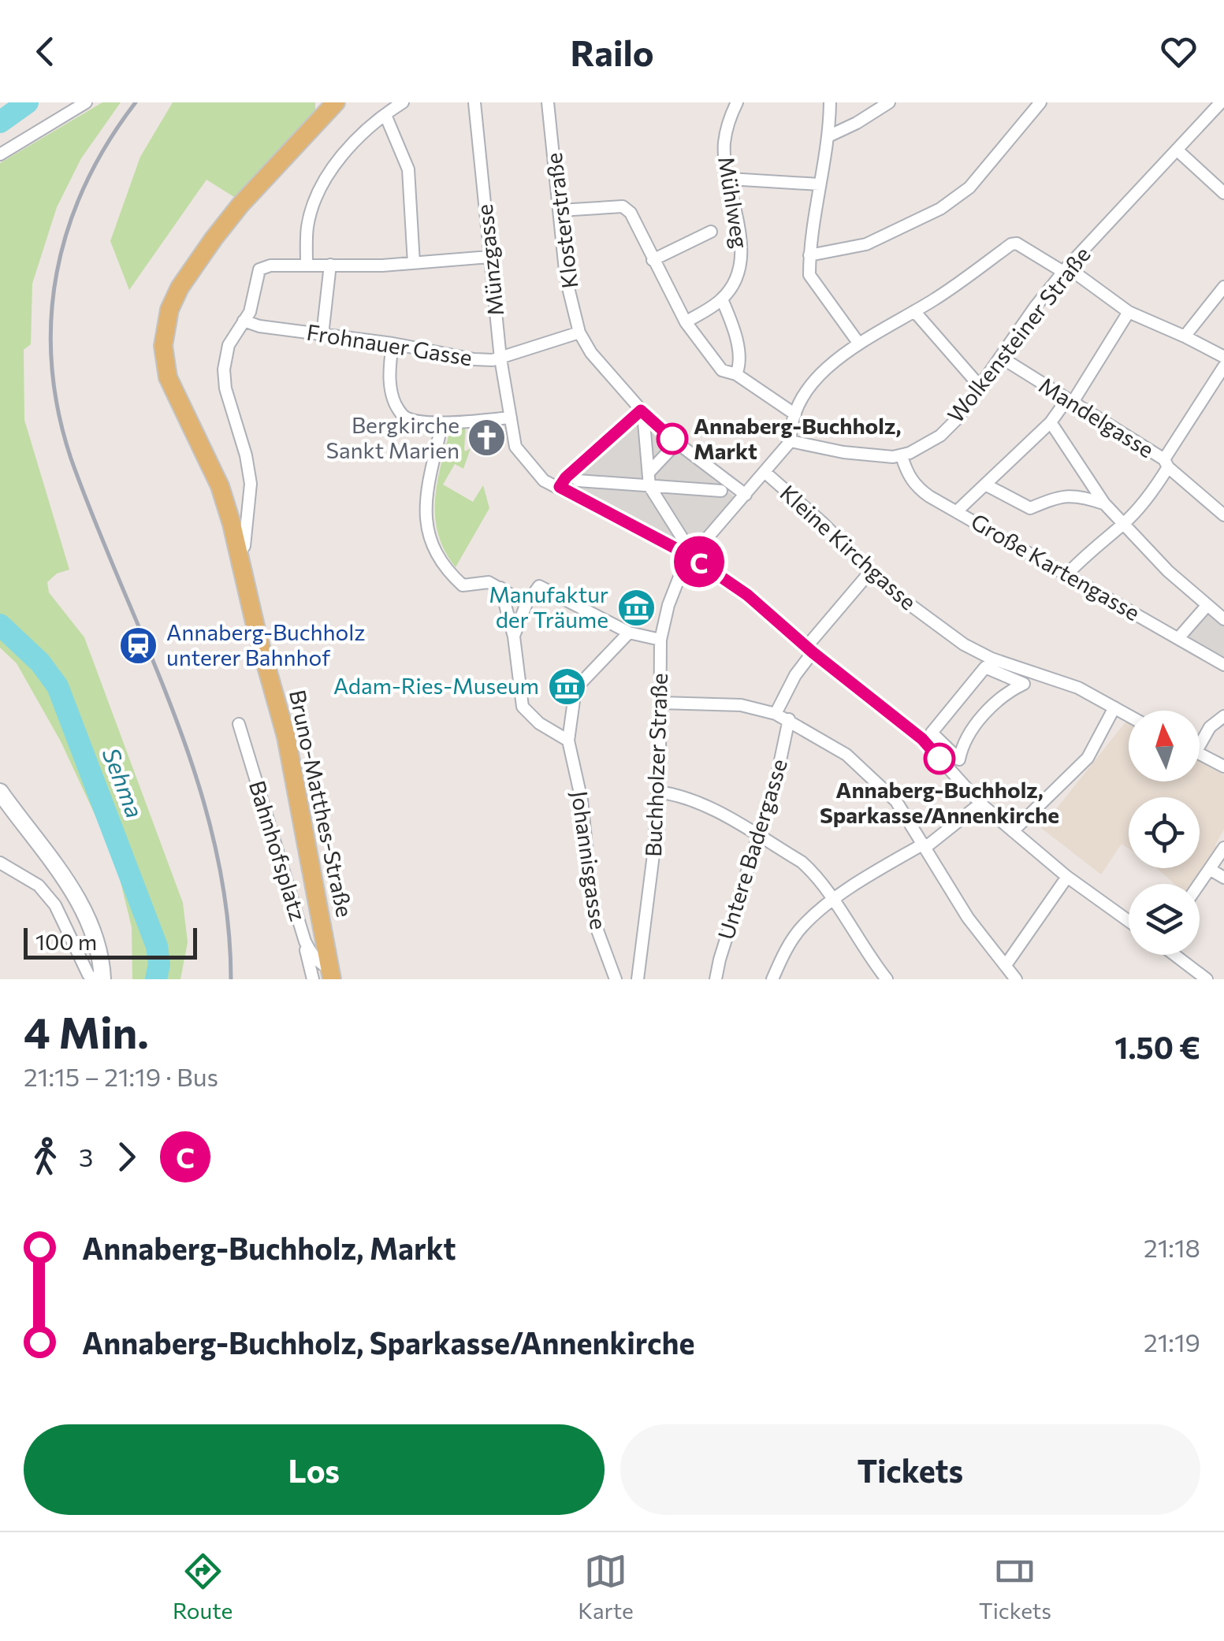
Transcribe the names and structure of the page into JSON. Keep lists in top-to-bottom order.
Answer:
{
  "streets": {
    "main road": ["Bruno-Matthes-Straße"],
    "street": [
      "Mühlweg",
      "Klosterstraße",
      "Münzgasse",
      "Wolkensteiner Straße",
      "Frohnauer Gasse",
      "Mandelgasse",
      "Kleine Kirchgasse",
      "Große Kartengasse",
      "Buchholzer Straße",
      "Untere Badergasse",
      "Bahnhofsplatz",
      "Johannisgasse"
    ]
  },
  "crossings": [
    ["Klosterstraße", "Frohnauer Gasse"],
    ["Klosterstraße", "Buchholzer Straße"],
    ["Münzgasse", "Frohnauer Gasse"],
    ["Münzgasse", "Buchholzer Straße"],
    ["Wolkensteiner Straße", "Mandelgasse"],
    ["Wolkensteiner Straße", "Große Kartengasse"],
    ["Bruno-Matthes-Straße", "Bahnhofsplatz"]
  ],
  "water": ["Sehma"],
  "places": {
    "church": ["Bergkirche Sankt Marien"],
    "other": ["Annaberg-Buchholz, Markt", "Annaberg-Buchholz, Sparkasse/Annenkirche"],
    "museum": ["Manufaktur der Träume", "Adam-Ries-Museum"],
    "station": ["Annaberg-Buchholz unterer Bahnhof"]
  },
  "lines": ["bus line C"],
  "scale_bar": "100 m",
  "north": "top",
  "page": {
    "header": "Railo",
    "on_map": "C",
    "scale": "100 m",
    "heading": ["4 Min.", "21:15 – 21:19 · Bus", "1.50 €"],
    "legs": ["3", "C"],
    "list": [
      {
        "name": "Annaberg-Buchholz, Markt",
        "value": "21:18"
      },
      {
        "name": "Annaberg-Buchholz, Sparkasse/Annenkirche",
        "value": "21:19"
      }
    ],
    "buttons": ["Los", "Tickets"],
    "tabs": ["Route", "Karte", "Tickets"]
  }
}
